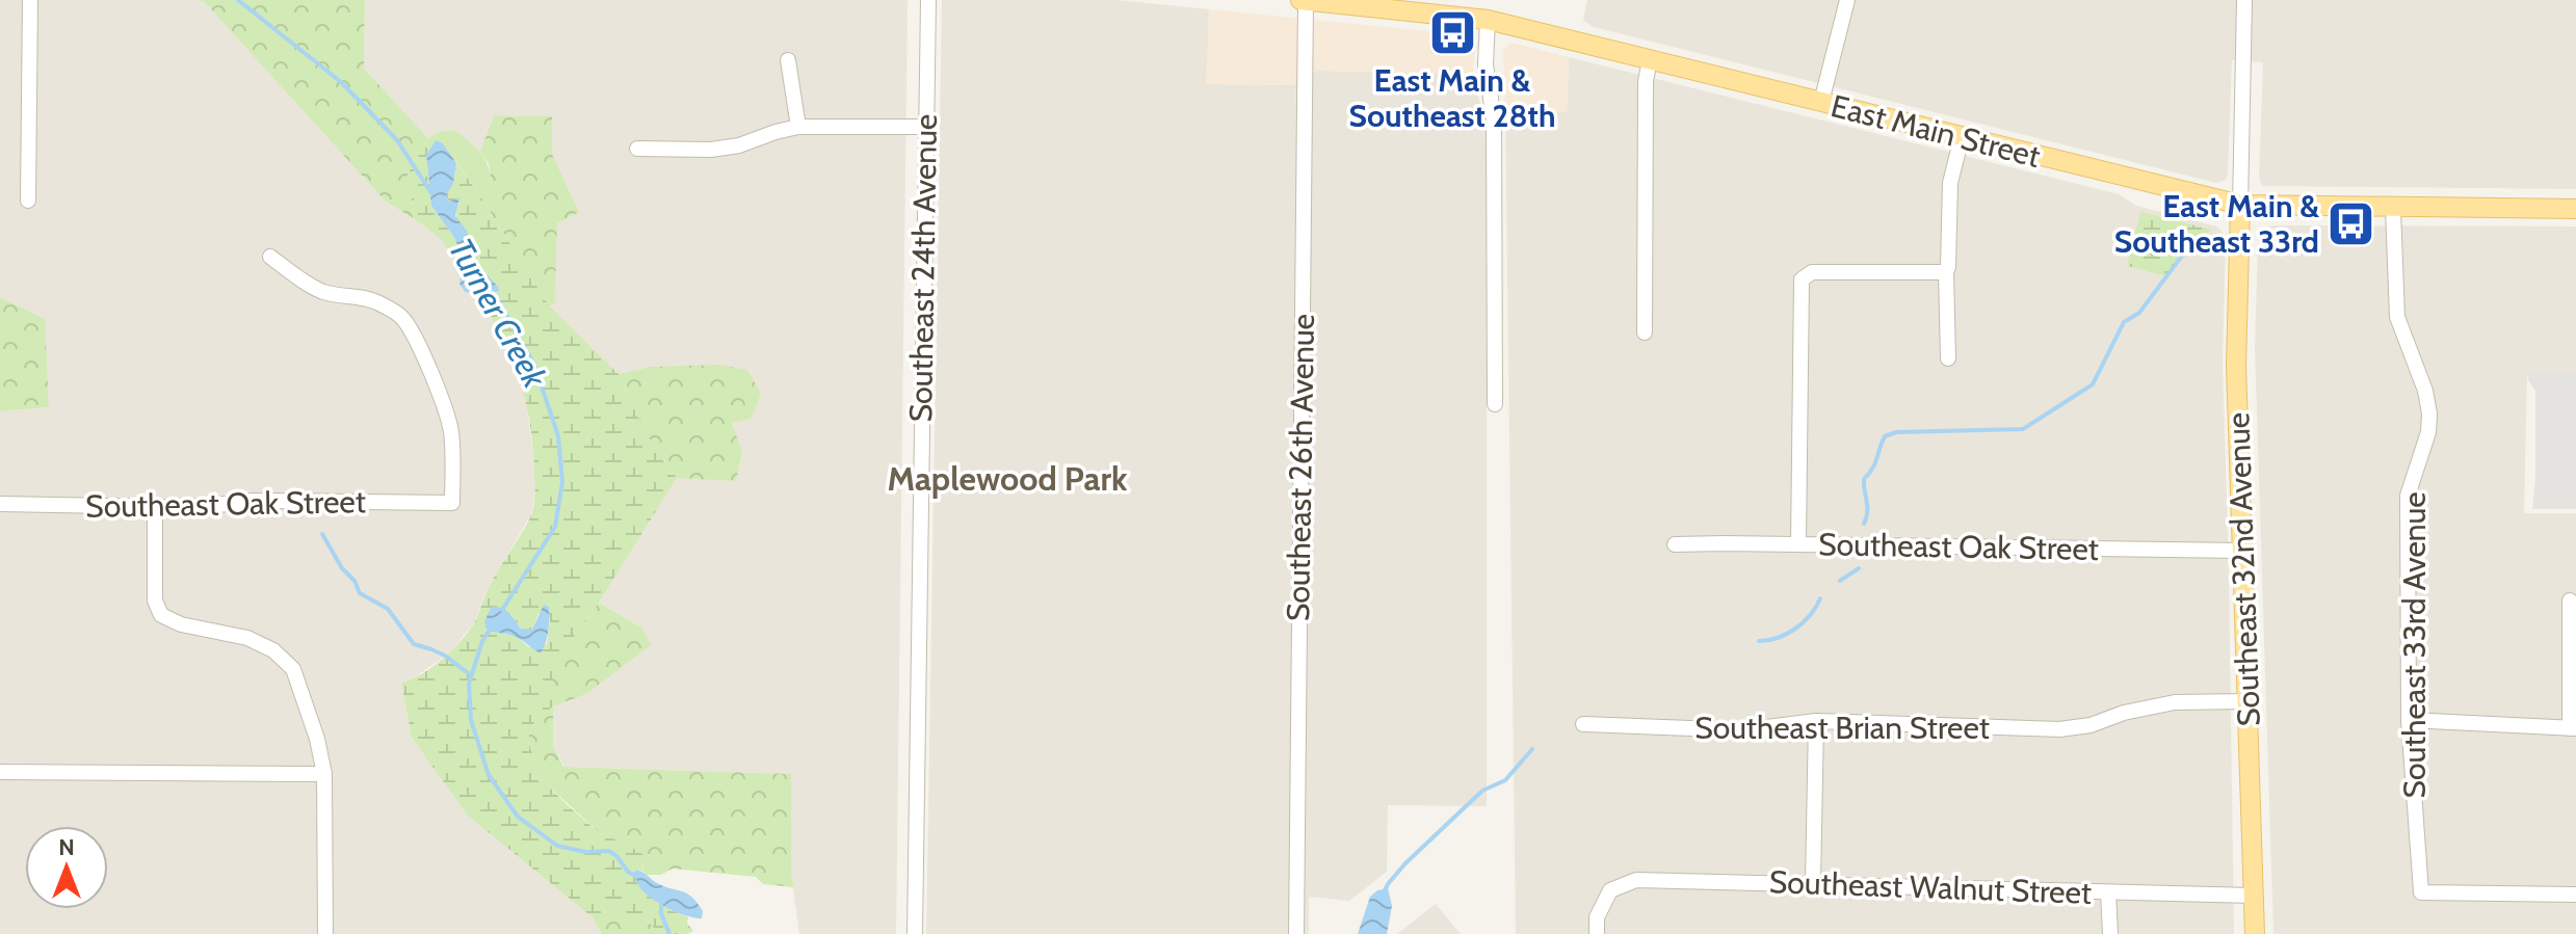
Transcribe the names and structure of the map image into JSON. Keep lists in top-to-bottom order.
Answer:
{
  "streets": {
    "main road": ["East Main Street", "Southeast 32nd Avenue"],
    "street": [
      "Southeast 24th Avenue",
      "Southeast 26th Avenue",
      "Southeast Oak Street",
      "Southeast 33rd Avenue",
      "Southeast Brian Street",
      "Southeast Walnut Street"
    ]
  },
  "crossings": [
    ["East Main Street", "Southeast 26th Avenue"],
    ["East Main Street", "Southeast 32nd Avenue"],
    ["East Main Street", "Southeast 33rd Avenue"],
    ["Southeast Oak Street", "Southeast 32nd Avenue"],
    ["Southeast 32nd Avenue", "Southeast Brian Street"],
    ["Southeast 32nd Avenue", "Southeast Walnut Street"]
  ],
  "districts": ["Maplewood Park"],
  "water": ["Turner Creek"],
  "places": {
    "bus stop": ["East Main & Southeast 28th", "East Main & Southeast 33rd"]
  },
  "north": "top"
}
